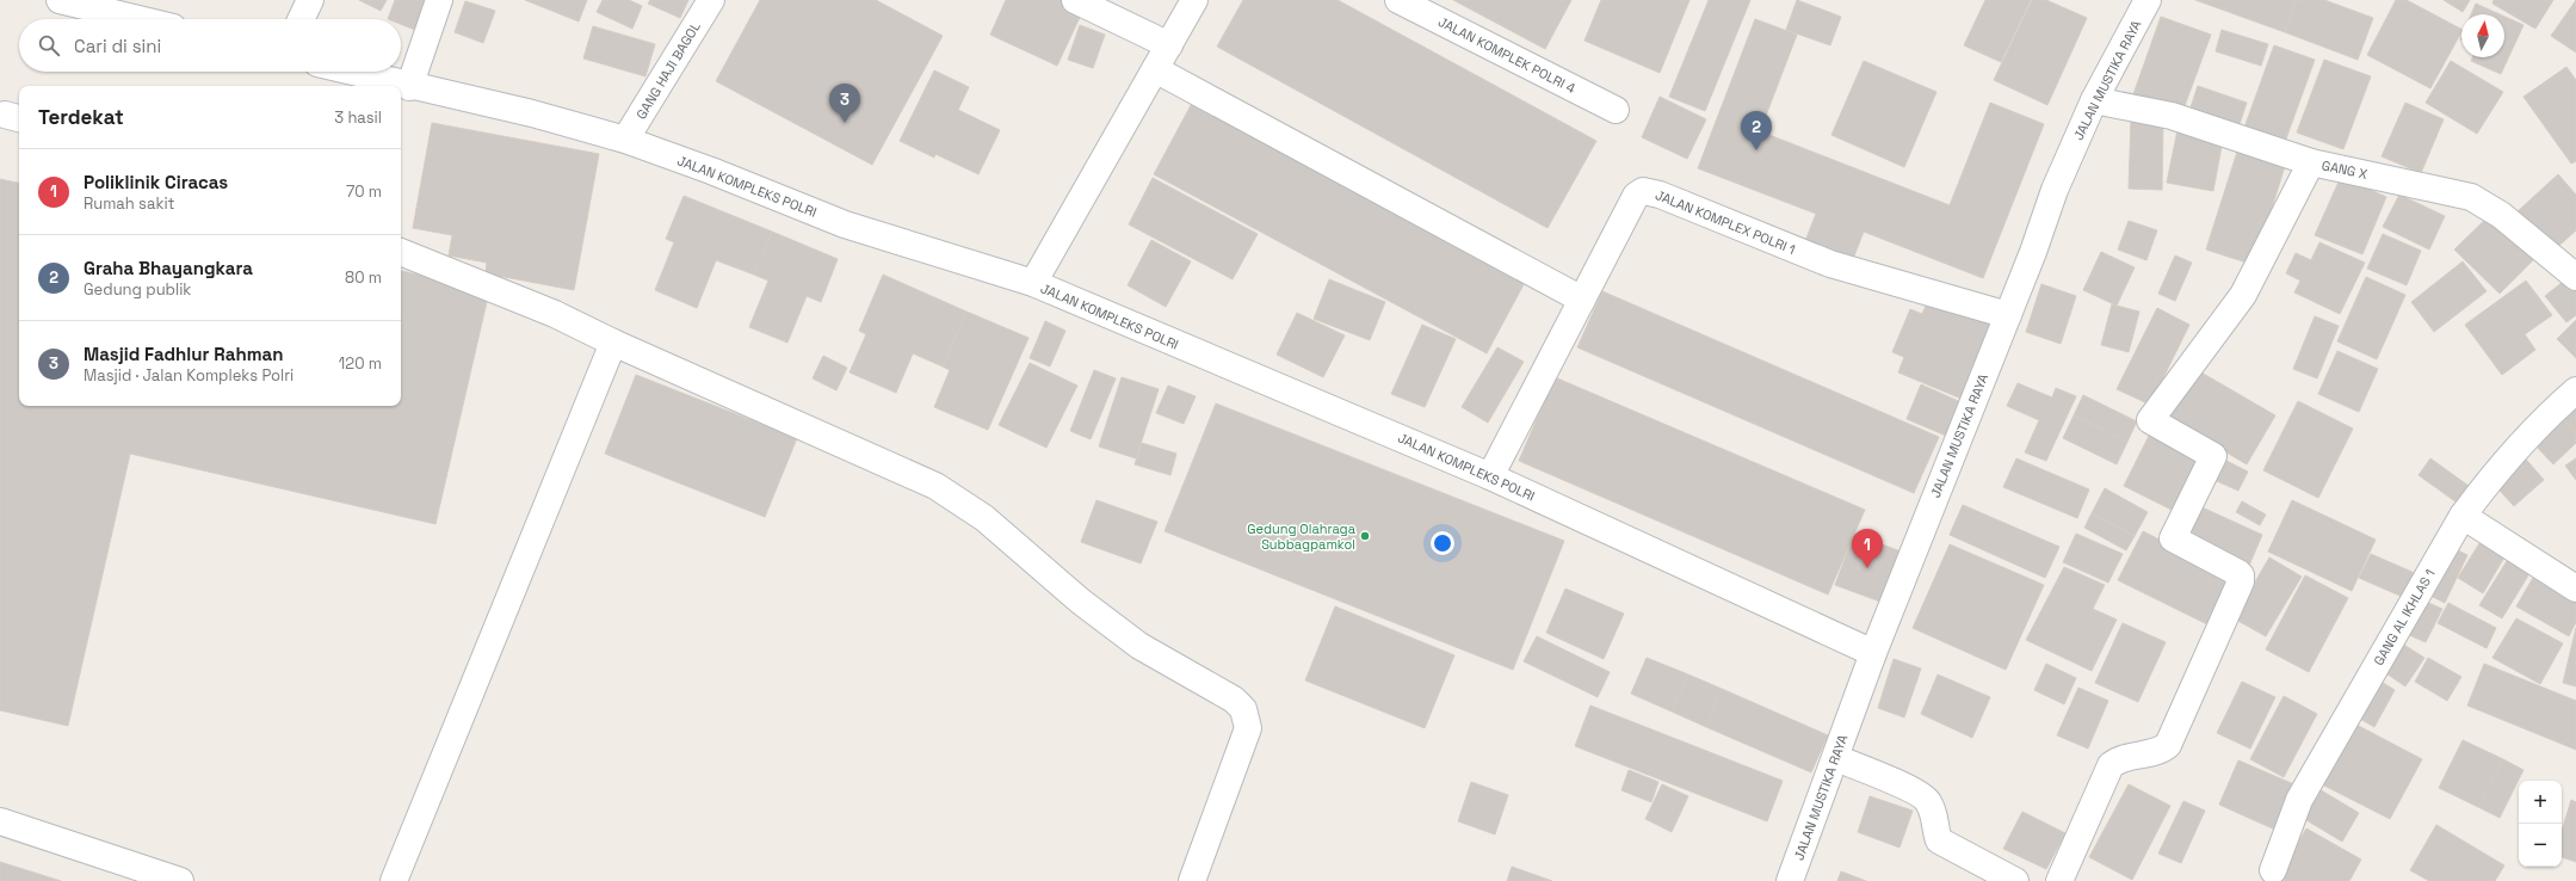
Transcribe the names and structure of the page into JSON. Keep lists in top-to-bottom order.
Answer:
{
  "streets": {
    "street": [
      "JALAN KOMPLEK POLRI 4",
      "GANG HAJI BAGOL",
      "JALAN MUSTIKA RAYA",
      "GANG X",
      "JALAN KOMPLEKS POLRI",
      "JALAN KOMPLEX POLRI 1",
      "GANG AL IKHLAS 1"
    ]
  },
  "crossings": [
    ["GANG HAJI BAGOL", "JALAN KOMPLEKS POLRI"],
    ["JALAN MUSTIKA RAYA", "GANG X"],
    ["JALAN MUSTIKA RAYA", "JALAN KOMPLEKS POLRI"],
    ["JALAN MUSTIKA RAYA", "JALAN KOMPLEX POLRI 1"],
    ["JALAN KOMPLEKS POLRI", "JALAN KOMPLEX POLRI 1"]
  ],
  "places": ["Gedung Olahraga Subbagpamkol"],
  "north": "top",
  "page": {
    "search": "Cari di sini",
    "pins": ["3", "2", "1"],
    "heading": ["Terdekat", "3 hasil"],
    "list": [
      {
        "mark": "1",
        "name": "Poliklinik Ciracas",
        "note": "Rumah sakit",
        "value": "70 m"
      },
      {
        "mark": "2",
        "name": "Graha Bhayangkara",
        "note": "Gedung publik",
        "value": "80 m"
      },
      {
        "mark": "3",
        "name": "Masjid Fadhlur Rahman",
        "note": "Masjid · Jalan Kompleks Polri",
        "value": "120 m"
      }
    ],
    "map_buttons": ["+", "−"]
  }
}
